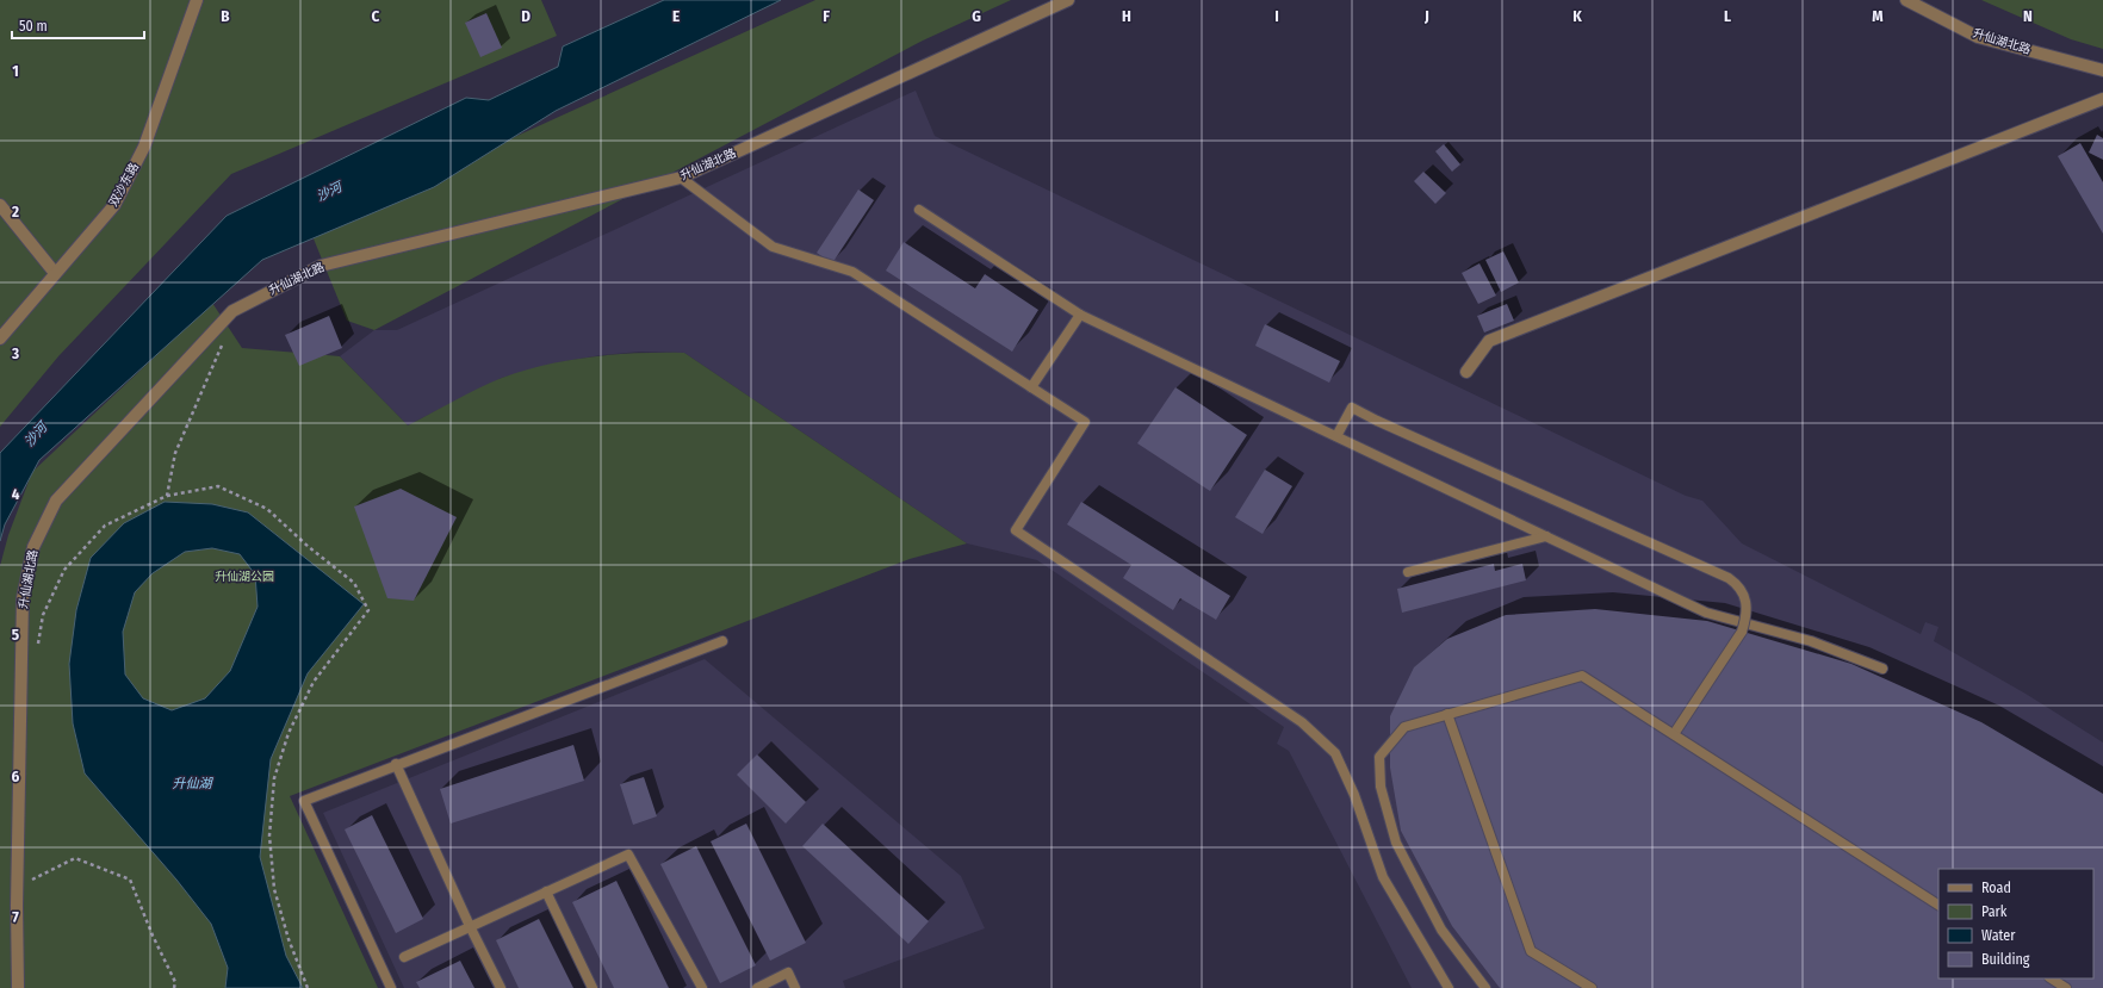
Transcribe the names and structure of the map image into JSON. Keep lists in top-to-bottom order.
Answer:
{
  "streets": {
    "street": ["升仙湖北路", "双沙东路"]
  },
  "water": ["沙河", "升仙湖"],
  "parks": ["升仙湖公园"],
  "legend": [
    "Road",
    "Park",
    "Water",
    "Building"
  ],
  "scale_bar": "50 m",
  "grid": {
    "columns": [
      "B",
      "C",
      "D",
      "E",
      "F",
      "G",
      "H",
      "I",
      "J",
      "K",
      "L",
      "M",
      "N"
    ],
    "rows": [
      "1",
      "2",
      "3",
      "4",
      "5",
      "6",
      "7"
    ]
  }
}
